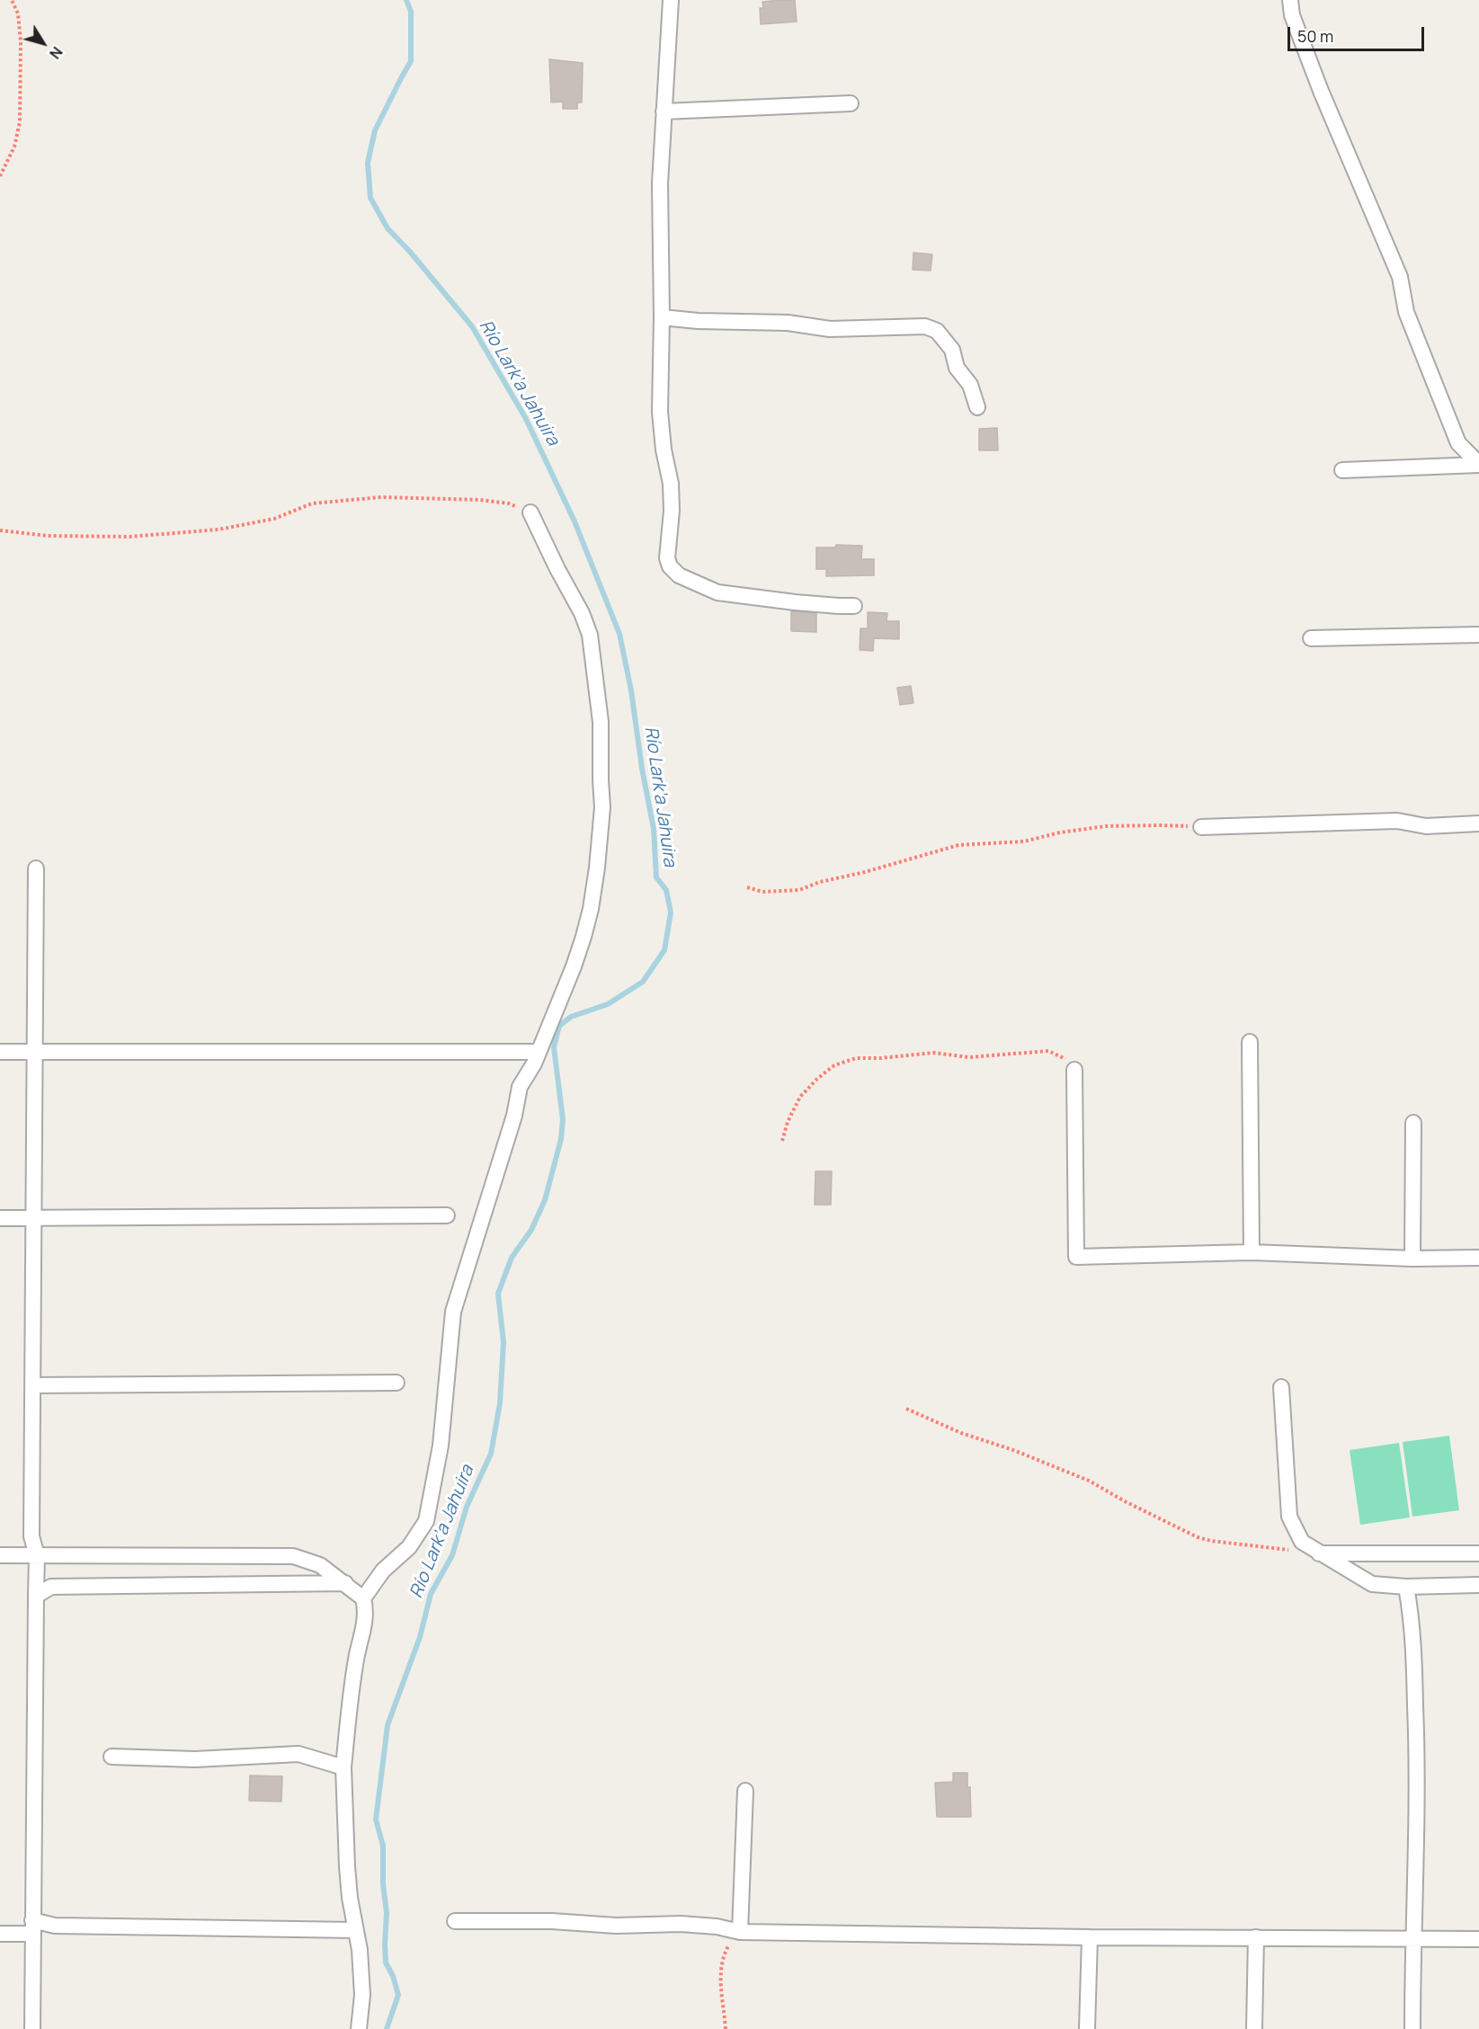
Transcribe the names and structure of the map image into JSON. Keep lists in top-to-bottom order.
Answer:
{
  "water": ["Río Lark’a Jahuira"],
  "scale_bar": "50 m",
  "north": "bottom right"
}
